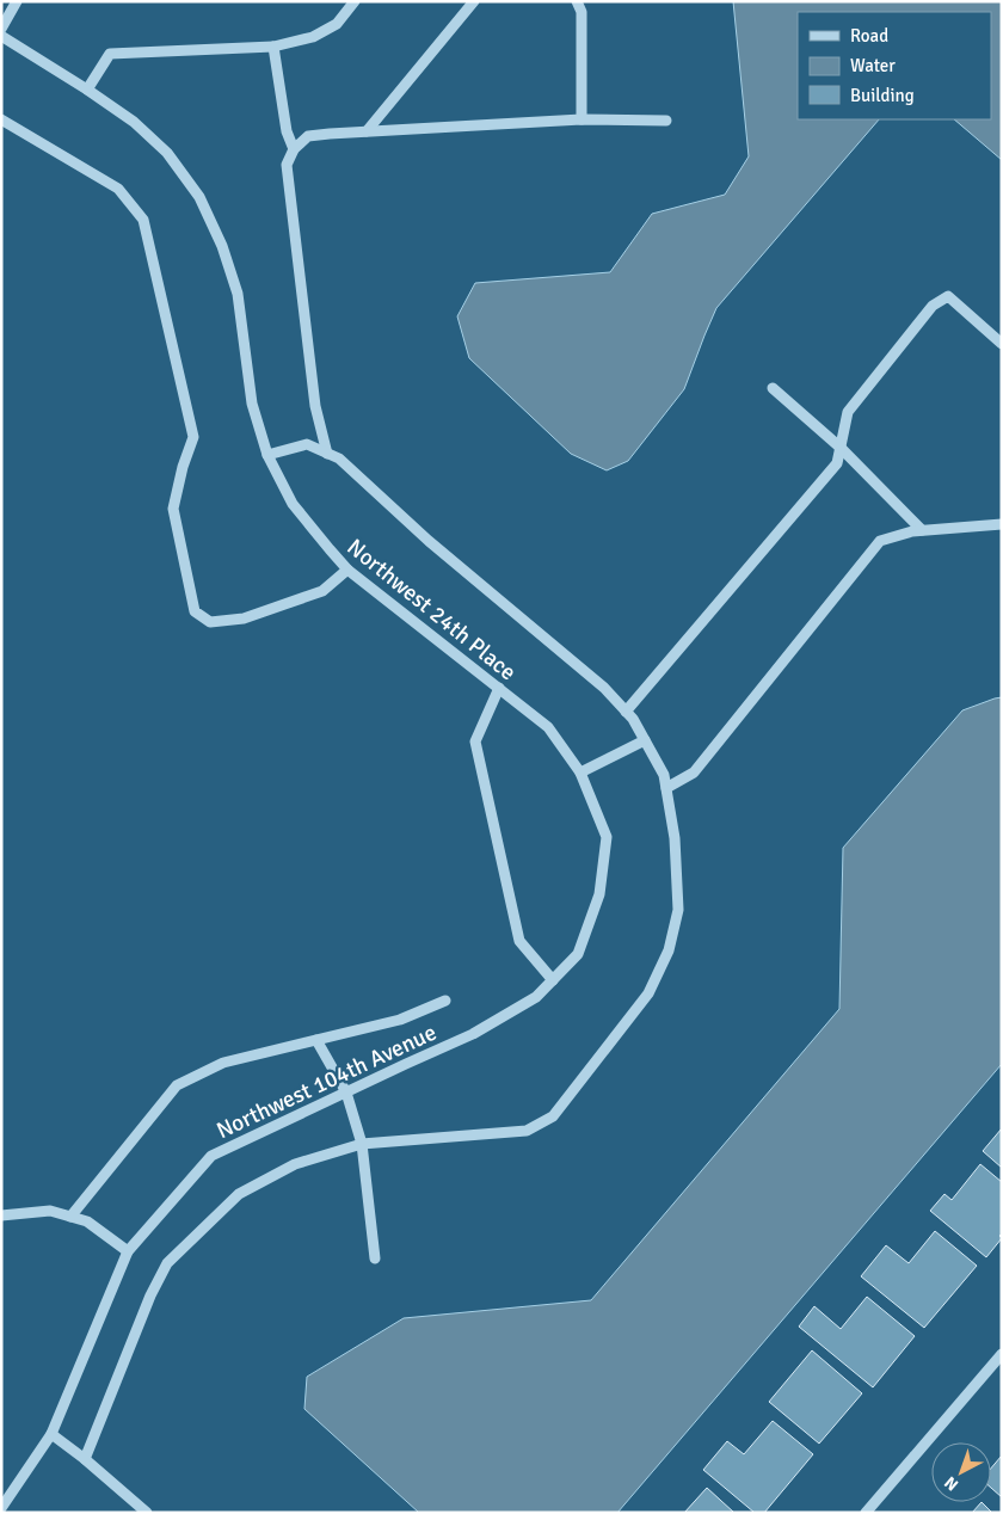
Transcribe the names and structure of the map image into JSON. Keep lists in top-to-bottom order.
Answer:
{
  "streets": {
    "street": ["Northwest 24th Place", "Northwest 104th Avenue"]
  },
  "crossings": [
    ["Northwest 24th Place", "Northwest 104th Avenue"]
  ],
  "legend": ["Road", "Water", "Building"],
  "north": "bottom left"
}
